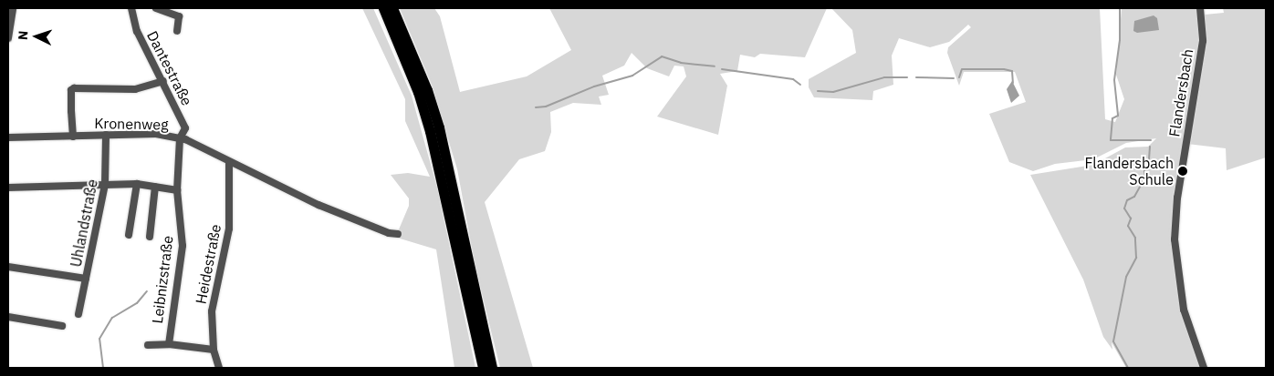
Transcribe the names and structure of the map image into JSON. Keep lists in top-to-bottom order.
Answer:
{
  "streets": {
    "street": [
      "Dantestraße",
      "Flandersbach",
      "Kronenweg",
      "Uhlandstraße",
      "Heidestraße",
      "Leibnizstraße"
    ]
  },
  "crossings": [
    ["Dantestraße", "Kronenweg"],
    ["Dantestraße", "Leibnizstraße"],
    ["Kronenweg", "Uhlandstraße"],
    ["Kronenweg", "Heidestraße"],
    ["Kronenweg", "Leibnizstraße"],
    ["Heidestraße", "Leibnizstraße"]
  ],
  "places": ["Flandersbach Schule"],
  "north": "left"
}
